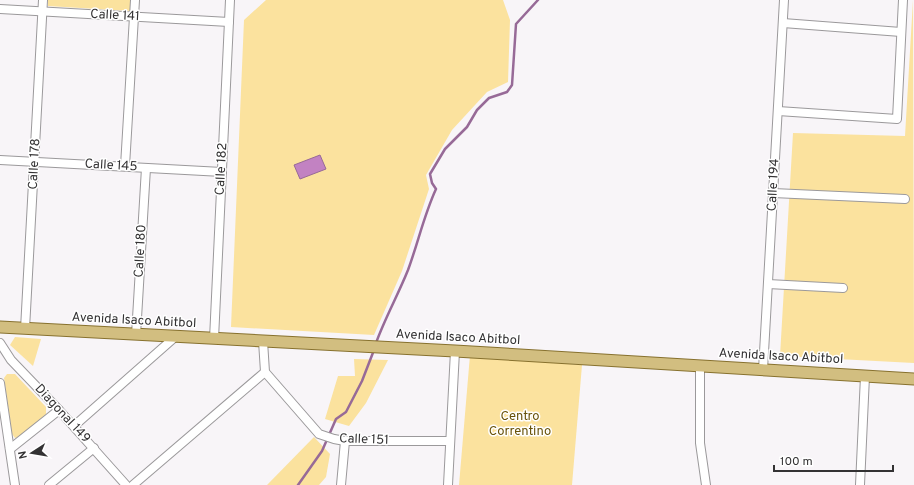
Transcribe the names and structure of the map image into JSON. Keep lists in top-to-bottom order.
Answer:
{
  "streets": {
    "main road": ["Avenida Isaco Abitbol"],
    "street": [
      "Calle 141",
      "Calle 178",
      "Calle 145",
      "Calle 182",
      "Calle 194",
      "Calle 180",
      "Diagonal 149",
      "Calle 151"
    ]
  },
  "crossings": [
    ["Calle 141", "Calle 178"],
    ["Calle 141", "Calle 182"],
    ["Calle 178", "Calle 145"],
    ["Calle 178", "Avenida Isaco Abitbol"],
    ["Calle 145", "Calle 182"],
    ["Calle 145", "Calle 180"],
    ["Calle 182", "Avenida Isaco Abitbol"],
    ["Calle 194", "Avenida Isaco Abitbol"],
    ["Calle 180", "Avenida Isaco Abitbol"]
  ],
  "parks": ["Centro Correntino"],
  "scale_bar": "100 m",
  "north": "left"
}
